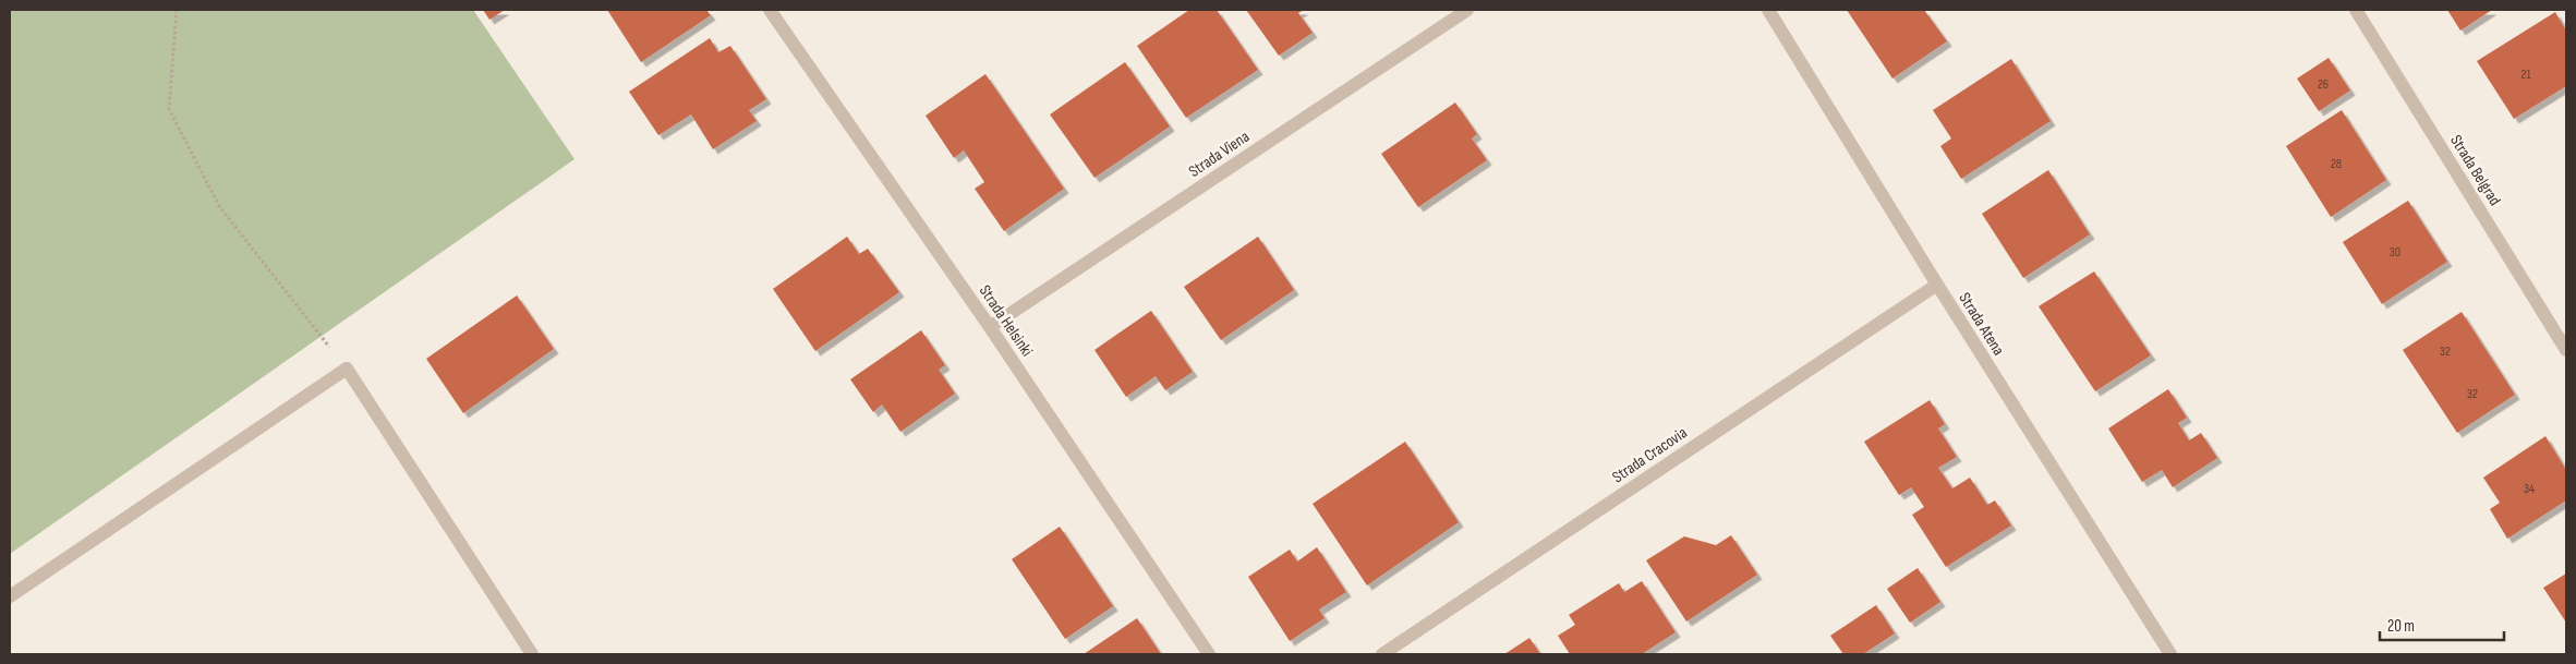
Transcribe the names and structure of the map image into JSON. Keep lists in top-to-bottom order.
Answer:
{
  "streets": {
    "street": [
      "Strada Viena",
      "Strada Belgrad",
      "Strada Helsinki",
      "Strada Atena",
      "Strada Cracovia"
    ]
  },
  "crossings": [
    ["Strada Viena", "Strada Helsinki"],
    ["Strada Atena", "Strada Cracovia"]
  ],
  "house_numbers": [
    "21",
    "26",
    "28",
    "30",
    "32",
    "32",
    "34"
  ],
  "scale_bar": "20 m"
}
